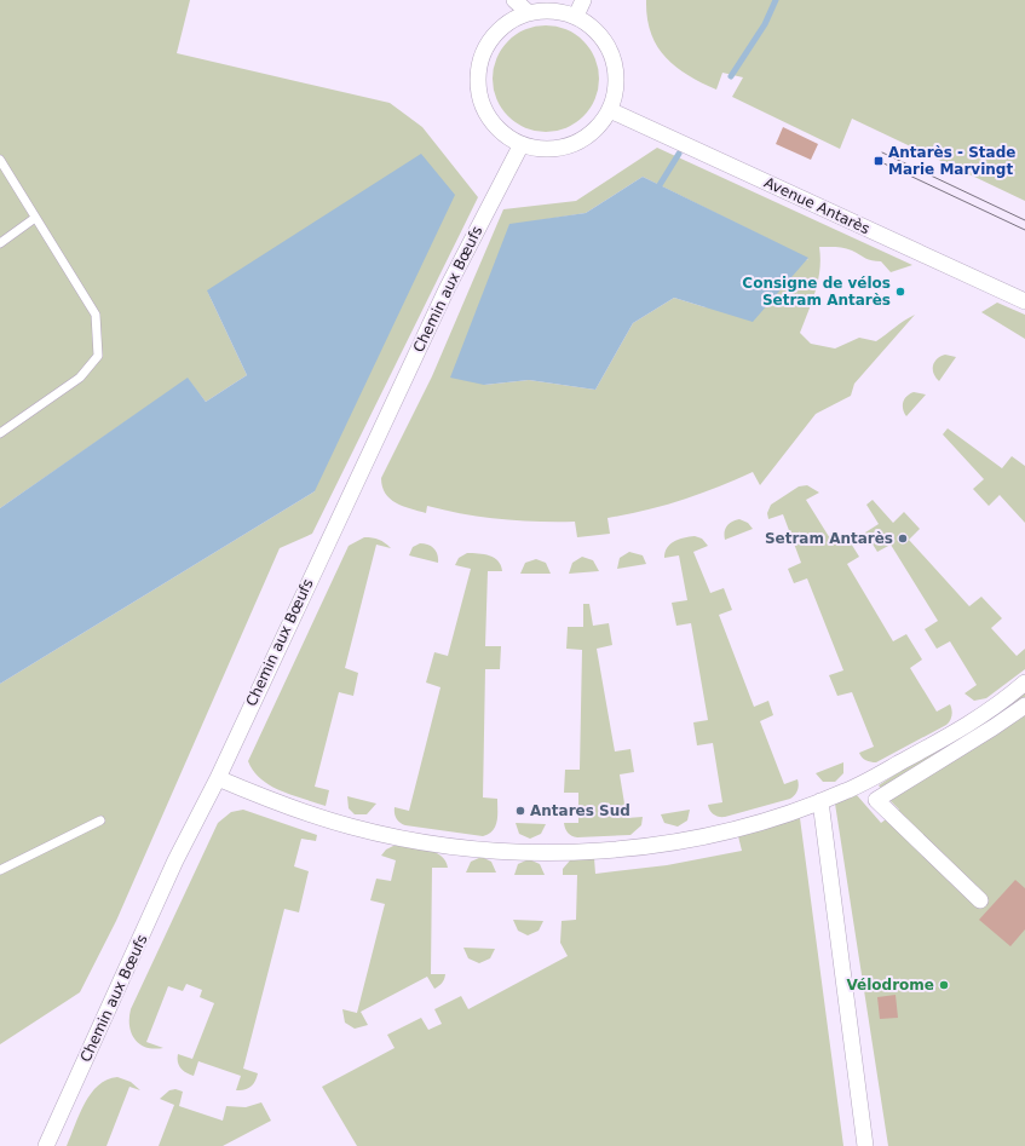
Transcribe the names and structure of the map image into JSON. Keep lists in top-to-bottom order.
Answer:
{
  "streets": {
    "street": ["Avenue Antarès", "Chemin aux Bœufs"]
  },
  "crossings": [
    ["Avenue Antarès", "Chemin aux Bœufs"]
  ],
  "places": {
    "transit": ["Antarès - Stade Marie Marvingt"],
    "other": [
      "Consigne de vélos Setram Antarès",
      "Setram Antarès",
      "Antares Sud",
      "Vélodrome"
    ]
  }
}
